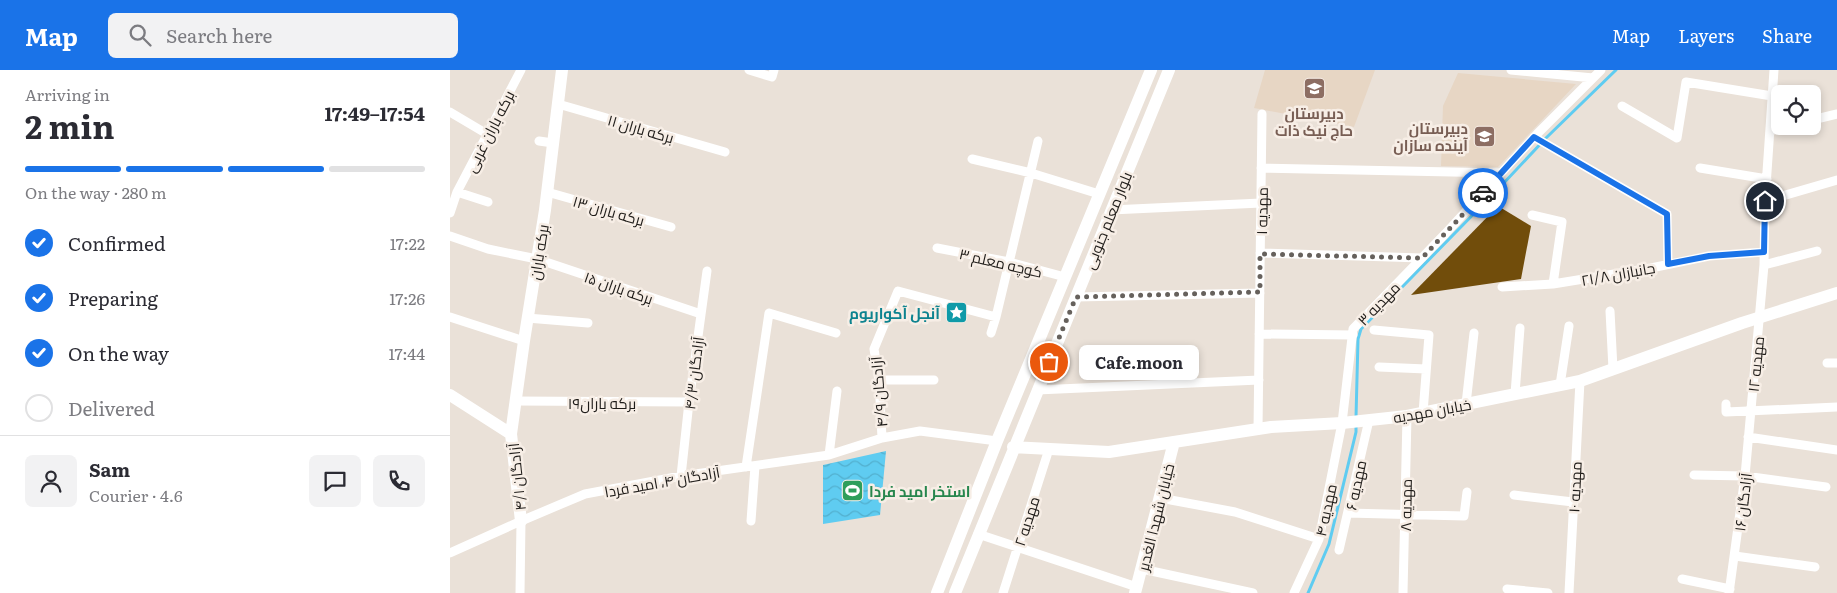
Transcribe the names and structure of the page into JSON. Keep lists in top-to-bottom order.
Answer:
{
  "streets": {
    "street": [
      "برکه باران ۱۱",
      "برکه باران غربی",
      "برکه باران ۱۳",
      "مهدیه ۱",
      "بلوار معلم جنوبی",
      "برکه باران",
      "کوچه معلم ۳",
      "جانبازان ۲۱/۸",
      "برکه باران ۱۵",
      "مهدیه ۳",
      "مهدیه ۱۲",
      "آزادگان ۴/۳",
      "آزادگان ۴/۹",
      "برکه باران۱۹",
      "خیابان مهدیه",
      "آزادگان ۴/۱",
      "آزادگان ۴، امید فردا",
      "مهدیه ۶",
      "مهدیه ۱۰",
      "آزادگان ۱۶",
      "مهدیه ۸",
      "مهدیه ۴",
      "خیابان شهدا الغدیر",
      "مهدیه ۲"
    ]
  },
  "crossings": [
    ["برکه باران ۱۱", "برکه باران"],
    ["برکه باران ۱۳", "برکه باران"],
    ["مهدیه ۱", "خیابان مهدیه"],
    ["بلوار معلم جنوبی", "کوچه معلم ۳"],
    ["بلوار معلم جنوبی", "خیابان مهدیه"],
    ["بلوار معلم جنوبی", "آزادگان ۴، امید فردا"],
    ["برکه باران", "برکه باران ۱۵"],
    ["برکه باران", "برکه باران۱۹"],
    ["برکه باران", "آزادگان ۴/۱"],
    ["جانبازان ۲۱/۸", "مهدیه ۱۲"],
    ["برکه باران ۱۵", "آزادگان ۴/۳"],
    ["مهدیه ۳", "خیابان مهدیه"],
    ["مهدیه ۳", "مهدیه ۴"],
    ["مهدیه ۱۲", "خیابان مهدیه"],
    ["مهدیه ۱۲", "آزادگان ۱۶"],
    ["آزادگان ۴/۳", "برکه باران۱۹"],
    ["آزادگان ۴/۳", "آزادگان ۴، امید فردا"],
    ["آزادگان ۴/۹", "آزادگان ۴، امید فردا"],
    ["خیابان مهدیه", "مهدیه ۶"],
    ["خیابان مهدیه", "مهدیه ۱۰"],
    ["خیابان مهدیه", "مهدیه ۸"],
    ["خیابان مهدیه", "مهدیه ۴"],
    ["خیابان مهدیه", "خیابان شهدا الغدیر"],
    ["خیابان مهدیه", "مهدیه ۲"],
    ["آزادگان ۴/۱", "آزادگان ۴، امید فردا"]
  ],
  "places": {
    "school or university": ["دبیرستان حاج نیک ذات", "دبیرستان آینده سازان"],
    "place": ["آنجل آکواریوم"],
    "other": ["Cafe.moon"],
    "sports": ["استخر امید فردا"]
  },
  "page": {
    "header": "Map",
    "search": "Search here",
    "nav": ["Map", "Layers", "Share"],
    "heading": ["2 min", "Arriving in", "17:49–17:54"],
    "panel": ["Sam", "Courier · 4.6"],
    "bar": "On the way · 280 m",
    "list": [
      ["Confirmed", "17:22"],
      ["Preparing", "17:26"],
      ["On the way", "17:44"],
      "Delivered"
    ],
    "bubble": "Cafe.moon"
  }
}
